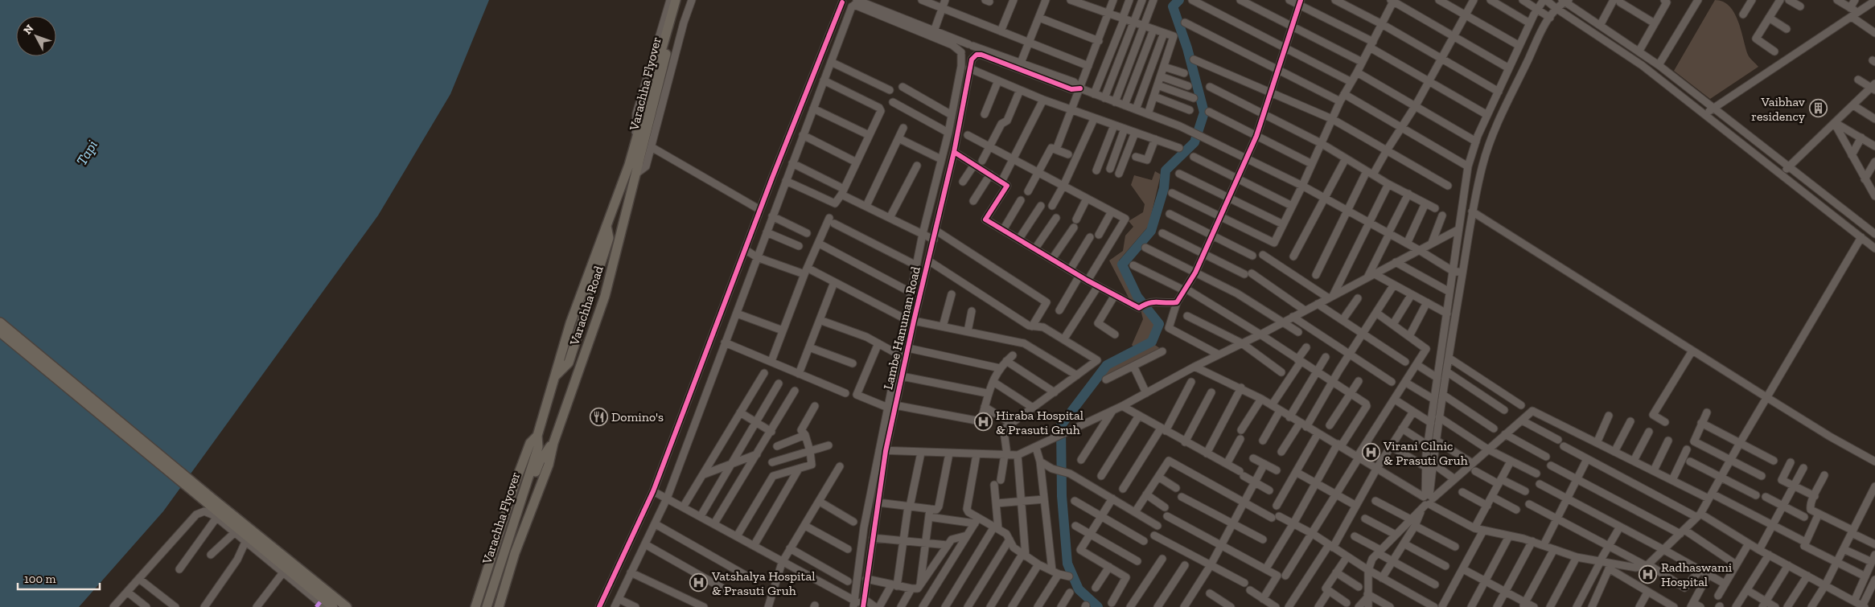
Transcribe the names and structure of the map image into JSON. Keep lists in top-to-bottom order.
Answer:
{
  "streets": {
    "main road": ["Varachha Flyover", "Varachha Road"],
    "street": ["Lambe Hanuman Road"]
  },
  "crossings": [
    ["Varachha Flyover", "Varachha Road"]
  ],
  "water": ["Tapi"],
  "places": {
    "building": ["Vaibhav residency"],
    "restaurant": ["Domino's"],
    "hospital": [
      "Hiraba Hospital & Prasuti Gruh",
      "Virani Cilnic & Prasuti Gruh",
      "Radhaswami Hospital",
      "Vatshalya Hospital & Prasuti Gruh"
    ]
  },
  "scale_bar": "100 m",
  "north": "top left"
}
